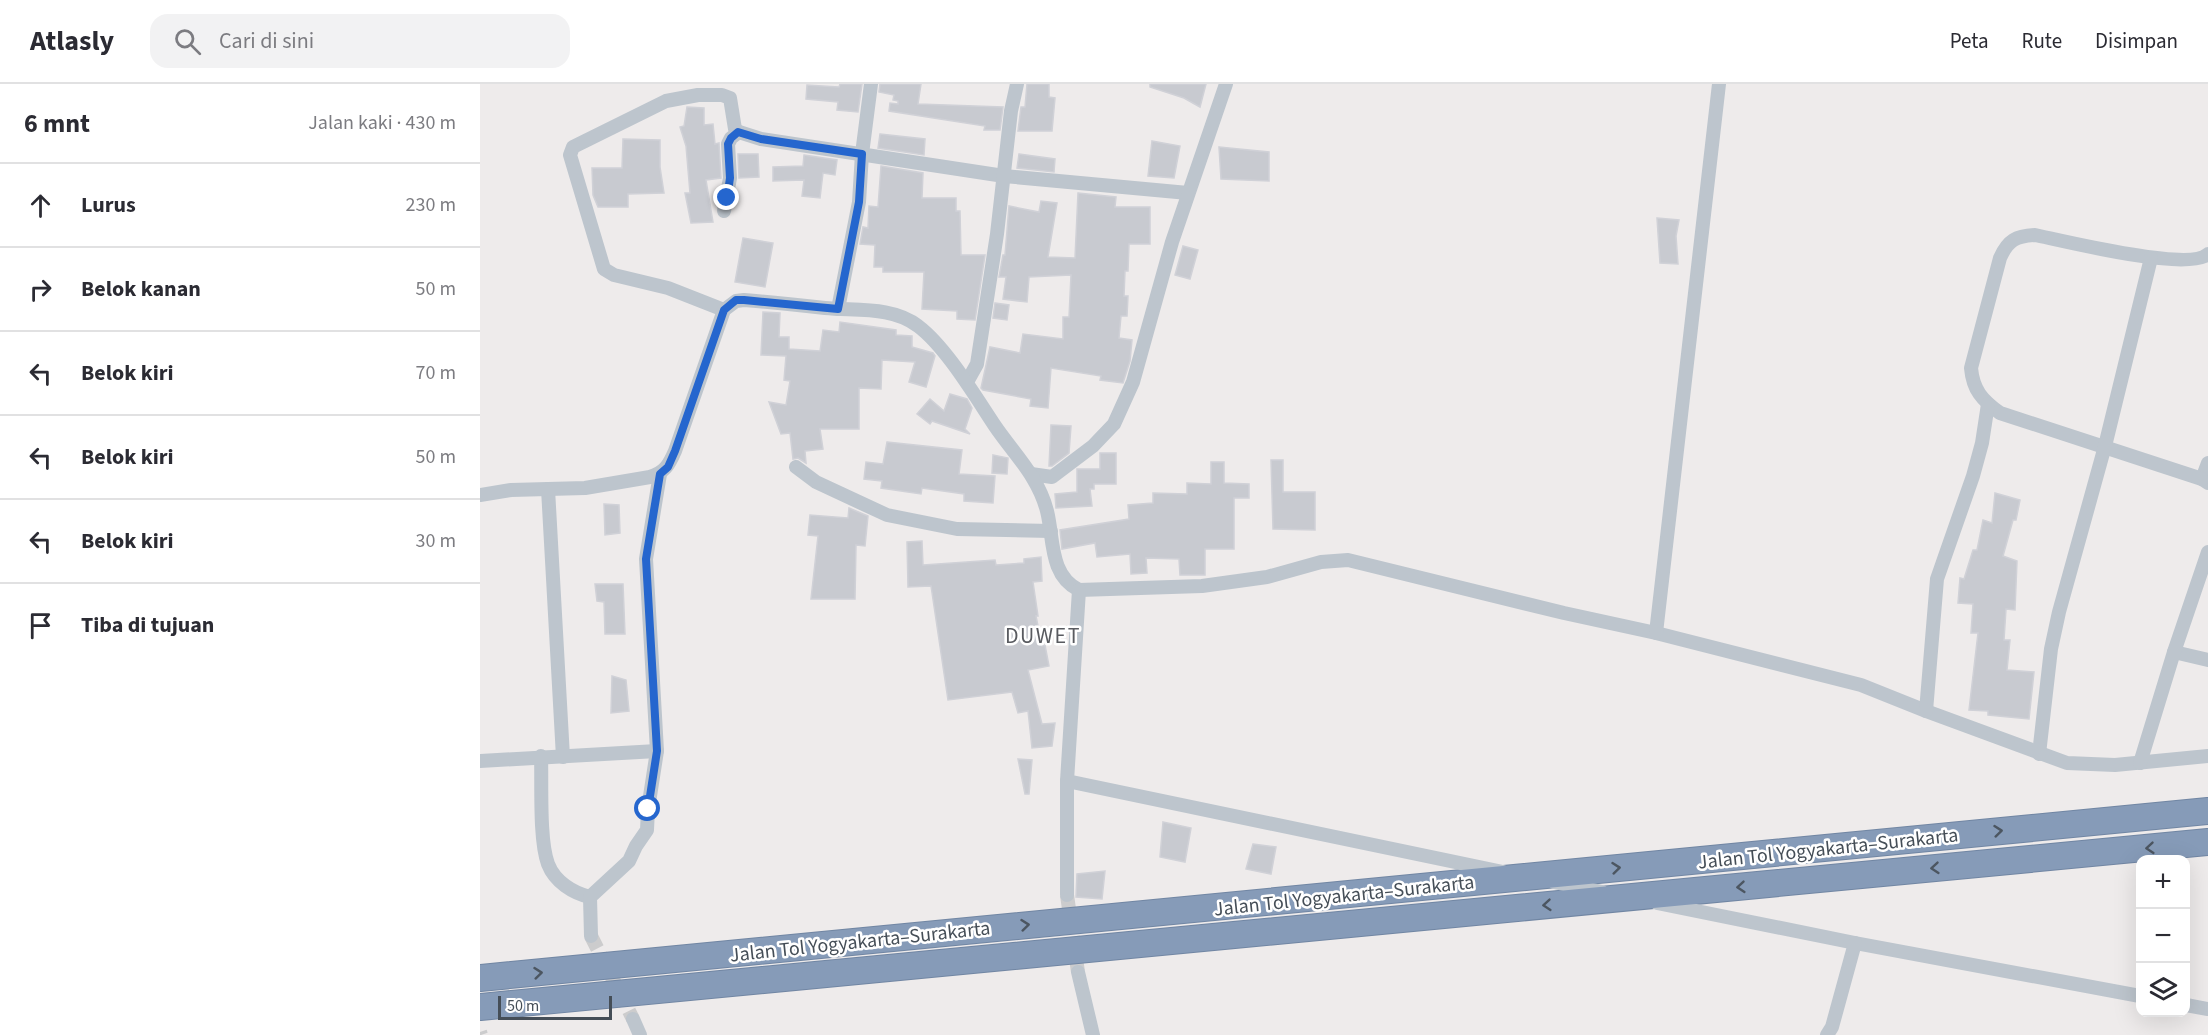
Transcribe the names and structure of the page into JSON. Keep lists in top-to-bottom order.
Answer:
{
  "streets": {
    "highway": ["Jalan Tol Yogyakarta–Surakarta"]
  },
  "districts": ["DUWET"],
  "scale_bar": "50 m",
  "page": {
    "header": "Atlasly",
    "search": "Cari di sini",
    "nav": ["Peta", "Rute", "Disimpan"],
    "heading": ["6 mnt", "Jalan kaki · 430 m"],
    "list": [
      ["Lurus", "230 m"],
      ["Belok kanan", "50 m"],
      ["Belok kiri", "70 m"],
      ["Belok kiri", "50 m"],
      ["Belok kiri", "30 m"],
      "Tiba di tujuan"
    ],
    "map_buttons": ["+", "−"],
    "scale": "50 m"
  }
}
